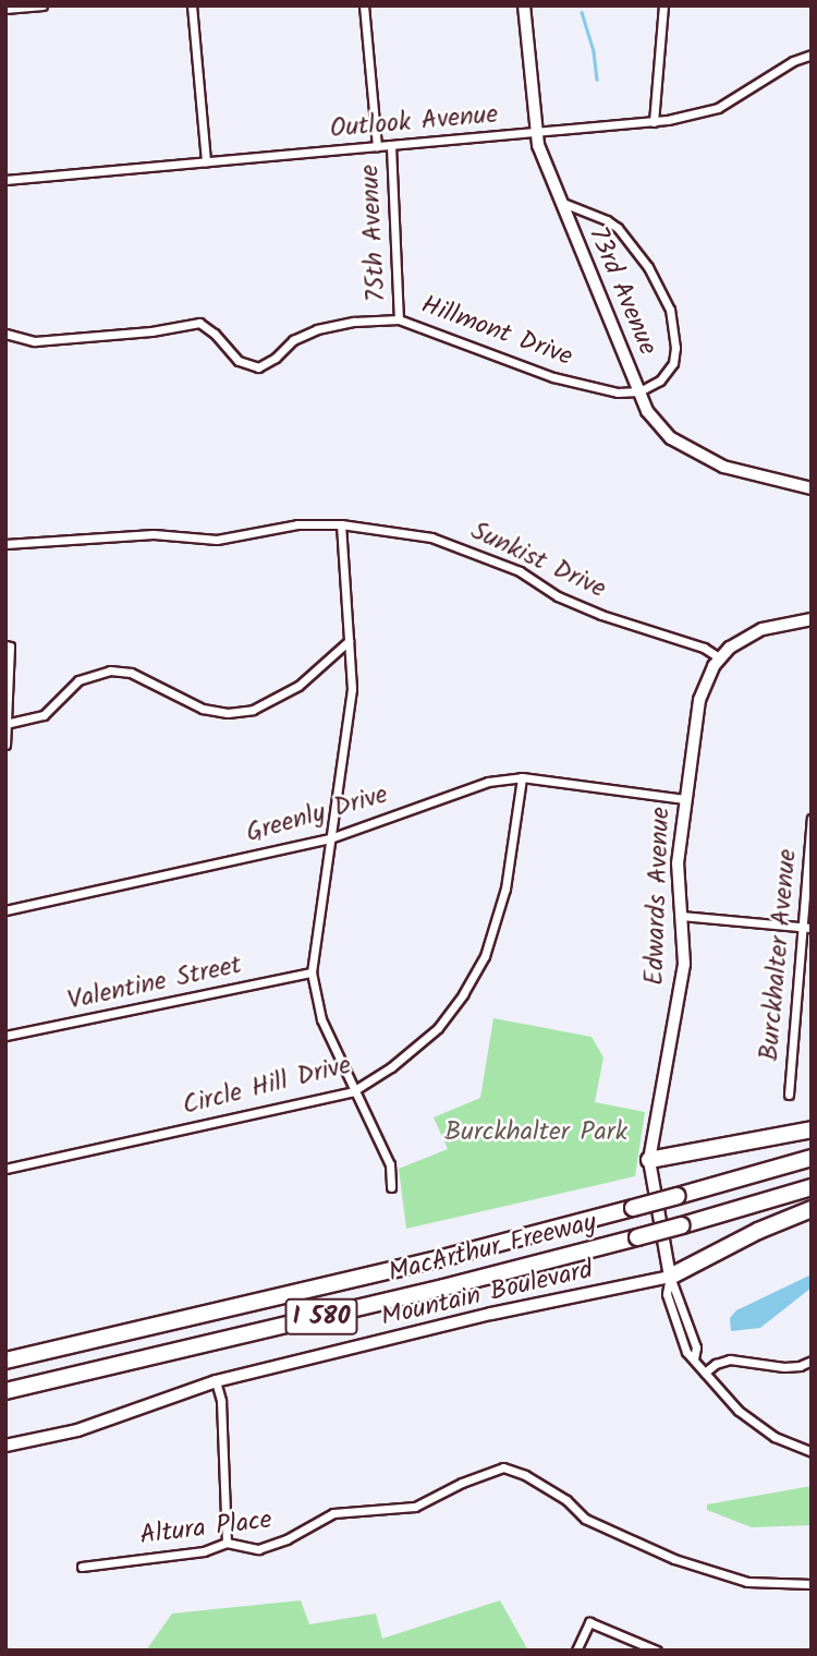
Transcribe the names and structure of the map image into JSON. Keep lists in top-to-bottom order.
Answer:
{
  "streets": {
    "highway": ["MacArthur Freeway", "I 580"],
    "main road": ["73rd Avenue", "Edwards Avenue", "Mountain Boulevard"],
    "street": [
      "Outlook Avenue",
      "75th Avenue",
      "Hillmont Drive",
      "Sunkist Drive",
      "Greenly Drive",
      "Burckhalter Avenue",
      "Valentine Street",
      "Circle Hill Drive",
      "Altura Place"
    ]
  },
  "crossings": [
    ["Outlook Avenue", "75th Avenue"],
    ["Outlook Avenue", "73rd Avenue"],
    ["75th Avenue", "Hillmont Drive"],
    ["73rd Avenue", "Hillmont Drive"],
    ["Sunkist Drive", "Edwards Avenue"],
    ["Greenly Drive", "Edwards Avenue"],
    ["Greenly Drive", "Circle Hill Drive"],
    ["Edwards Avenue", "Mountain Boulevard"]
  ],
  "parks": ["Burckhalter Park"]
}
